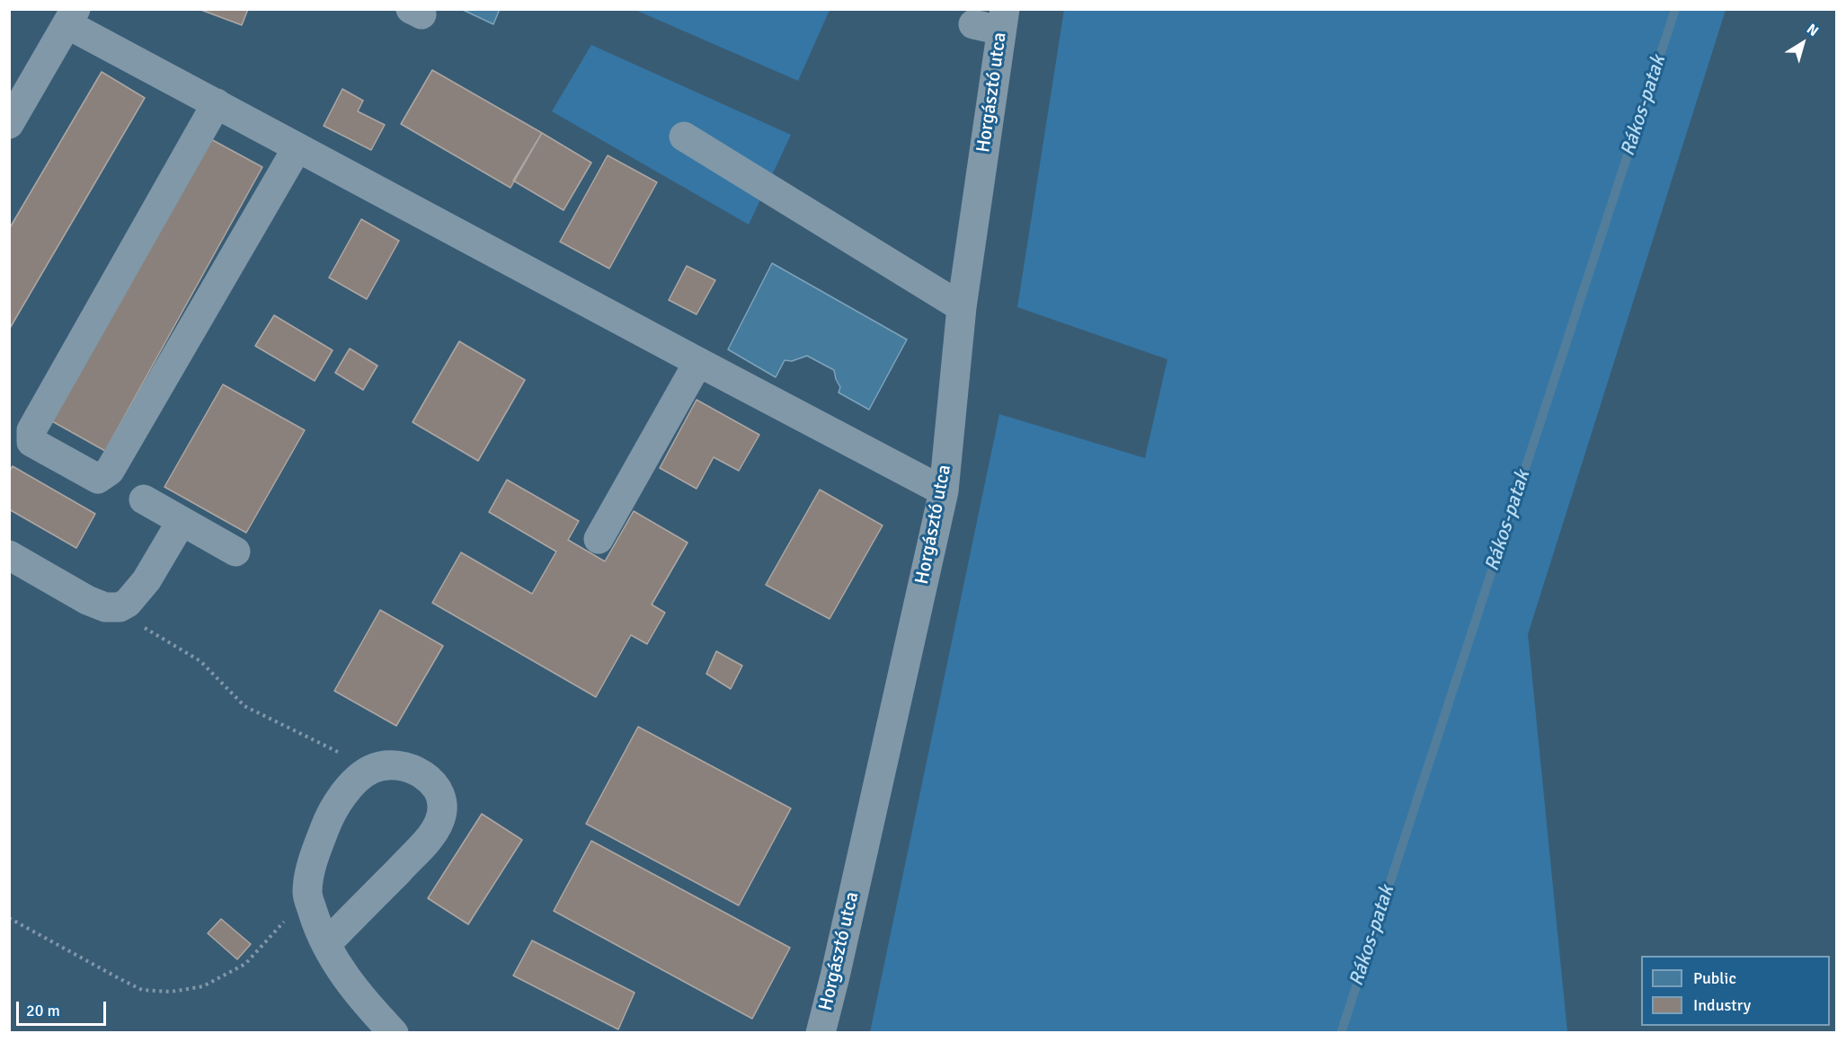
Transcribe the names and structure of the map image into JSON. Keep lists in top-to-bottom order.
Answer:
{
  "streets": {
    "street": ["Horgásztó utca"]
  },
  "water": ["Rákos-patak"],
  "legend": ["Public", "Industry"],
  "scale_bar": "20 m",
  "north": "top right"
}
